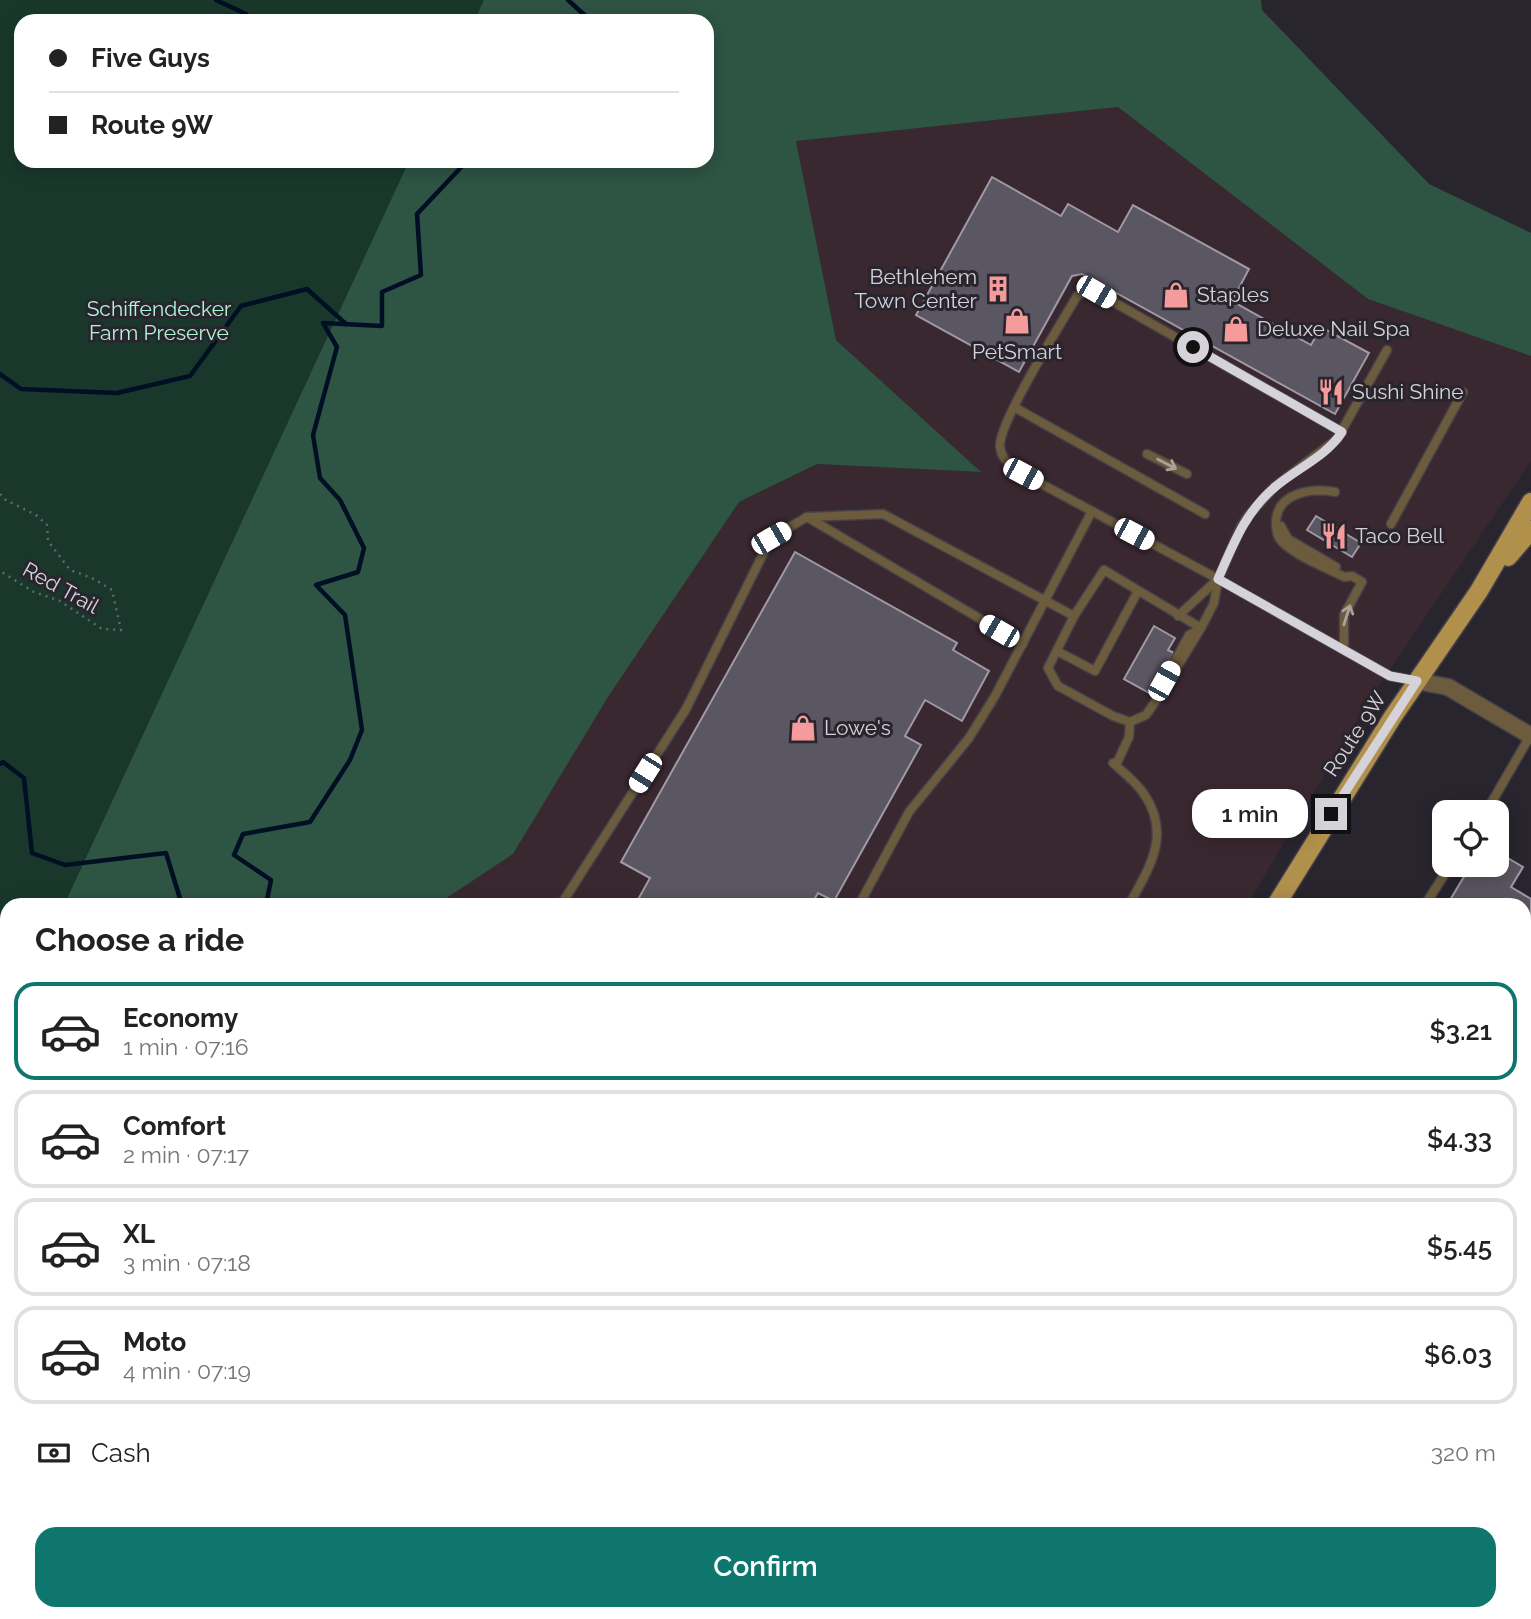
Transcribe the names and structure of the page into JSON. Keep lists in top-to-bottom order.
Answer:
{
  "streets": {
    "main road": ["Route 9W"],
    "path": ["Red Trail"]
  },
  "parks": ["Schiffendecker Farm Preserve"],
  "places": {
    "building": ["Bethlehem Town Center"],
    "shop": [
      "Staples",
      "PetSmart",
      "Deluxe Nail Spa",
      "Lowe's"
    ],
    "restaurant": ["Sushi Shine", "Taco Bell"]
  },
  "page": {
    "banner": ["Five Guys", "Route 9W"],
    "bubble": "1 min",
    "heading": "Choose a ride",
    "list": [
      {
        "name": "Economy",
        "note": "1 min · 07:16",
        "value": "$3.21"
      },
      {
        "name": "Comfort",
        "note": "2 min · 07:17",
        "value": "$4.33"
      },
      {
        "name": "XL",
        "note": "3 min · 07:18",
        "value": "$5.45"
      },
      {
        "name": "Moto",
        "note": "4 min · 07:19",
        "value": "$6.03"
      }
    ],
    "pay": ["Cash", "320 m"],
    "buttons": "Confirm"
  }
}
